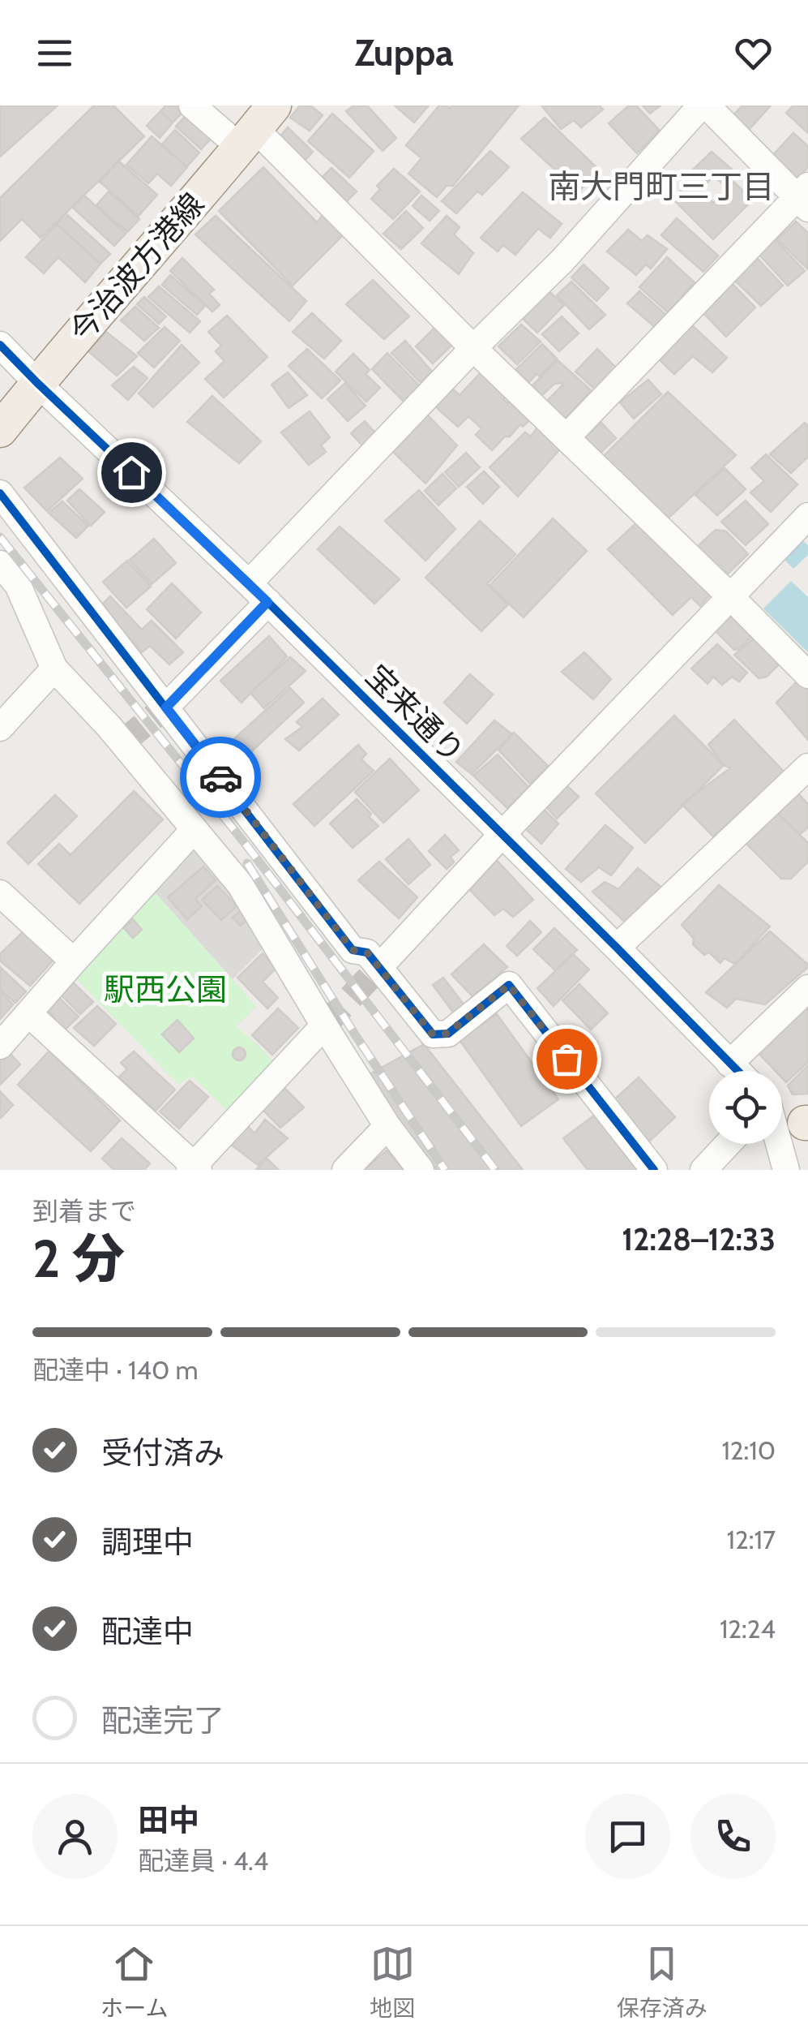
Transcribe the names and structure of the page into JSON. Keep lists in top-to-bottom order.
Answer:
{
  "streets": {
    "main road": ["今治波方港線"],
    "street": ["宝来通り"]
  },
  "crossings": [
    ["今治波方港線", "宝来通り"]
  ],
  "districts": ["南大門町三丁目"],
  "parks": ["駅西公園"],
  "page": {
    "header": "Zuppa",
    "heading": ["2 分", "到着まで", "12:28–12:33"],
    "panel": ["田中", "配達員 · 4.4"],
    "bar": "配達中 · 140 m",
    "list": [
      ["受付済み", "12:10"],
      ["調理中", "12:17"],
      ["配達中", "12:24"],
      "配達完了"
    ],
    "tabs": ["ホーム", "地図", "保存済み"]
  }
}
